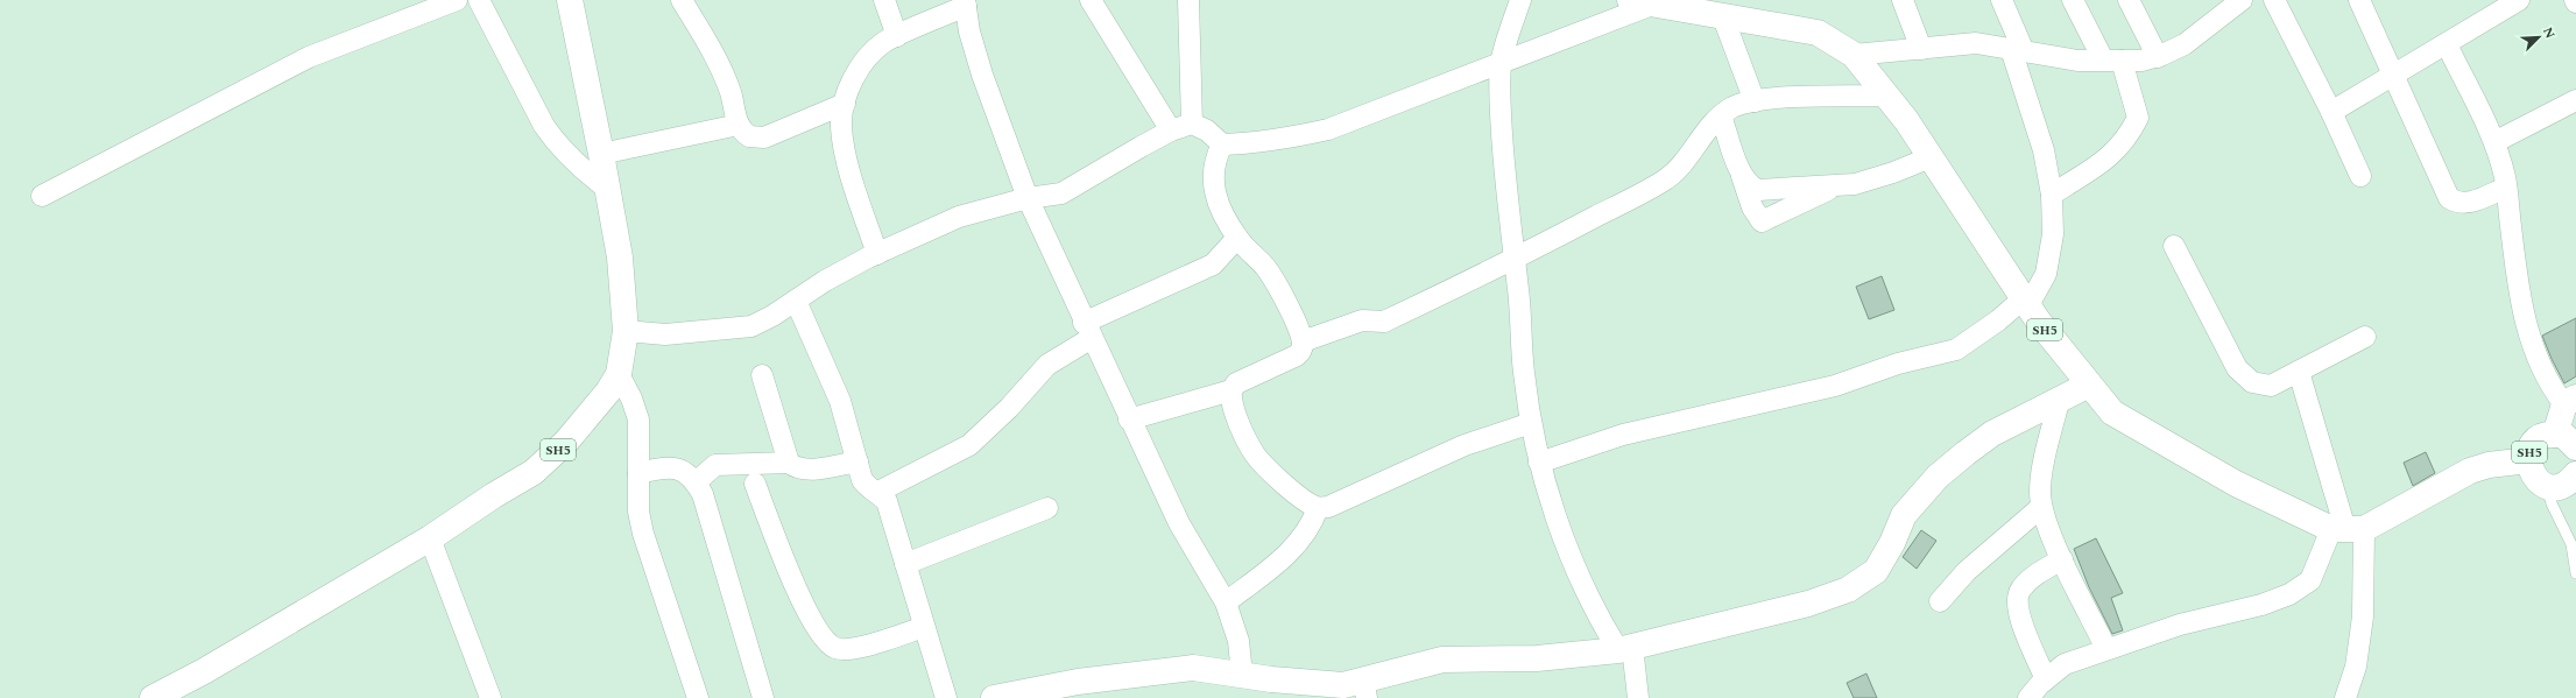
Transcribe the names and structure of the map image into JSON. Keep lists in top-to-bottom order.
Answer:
{
  "streets": {
    "main road": ["SH5"]
  },
  "north": "top right"
}
